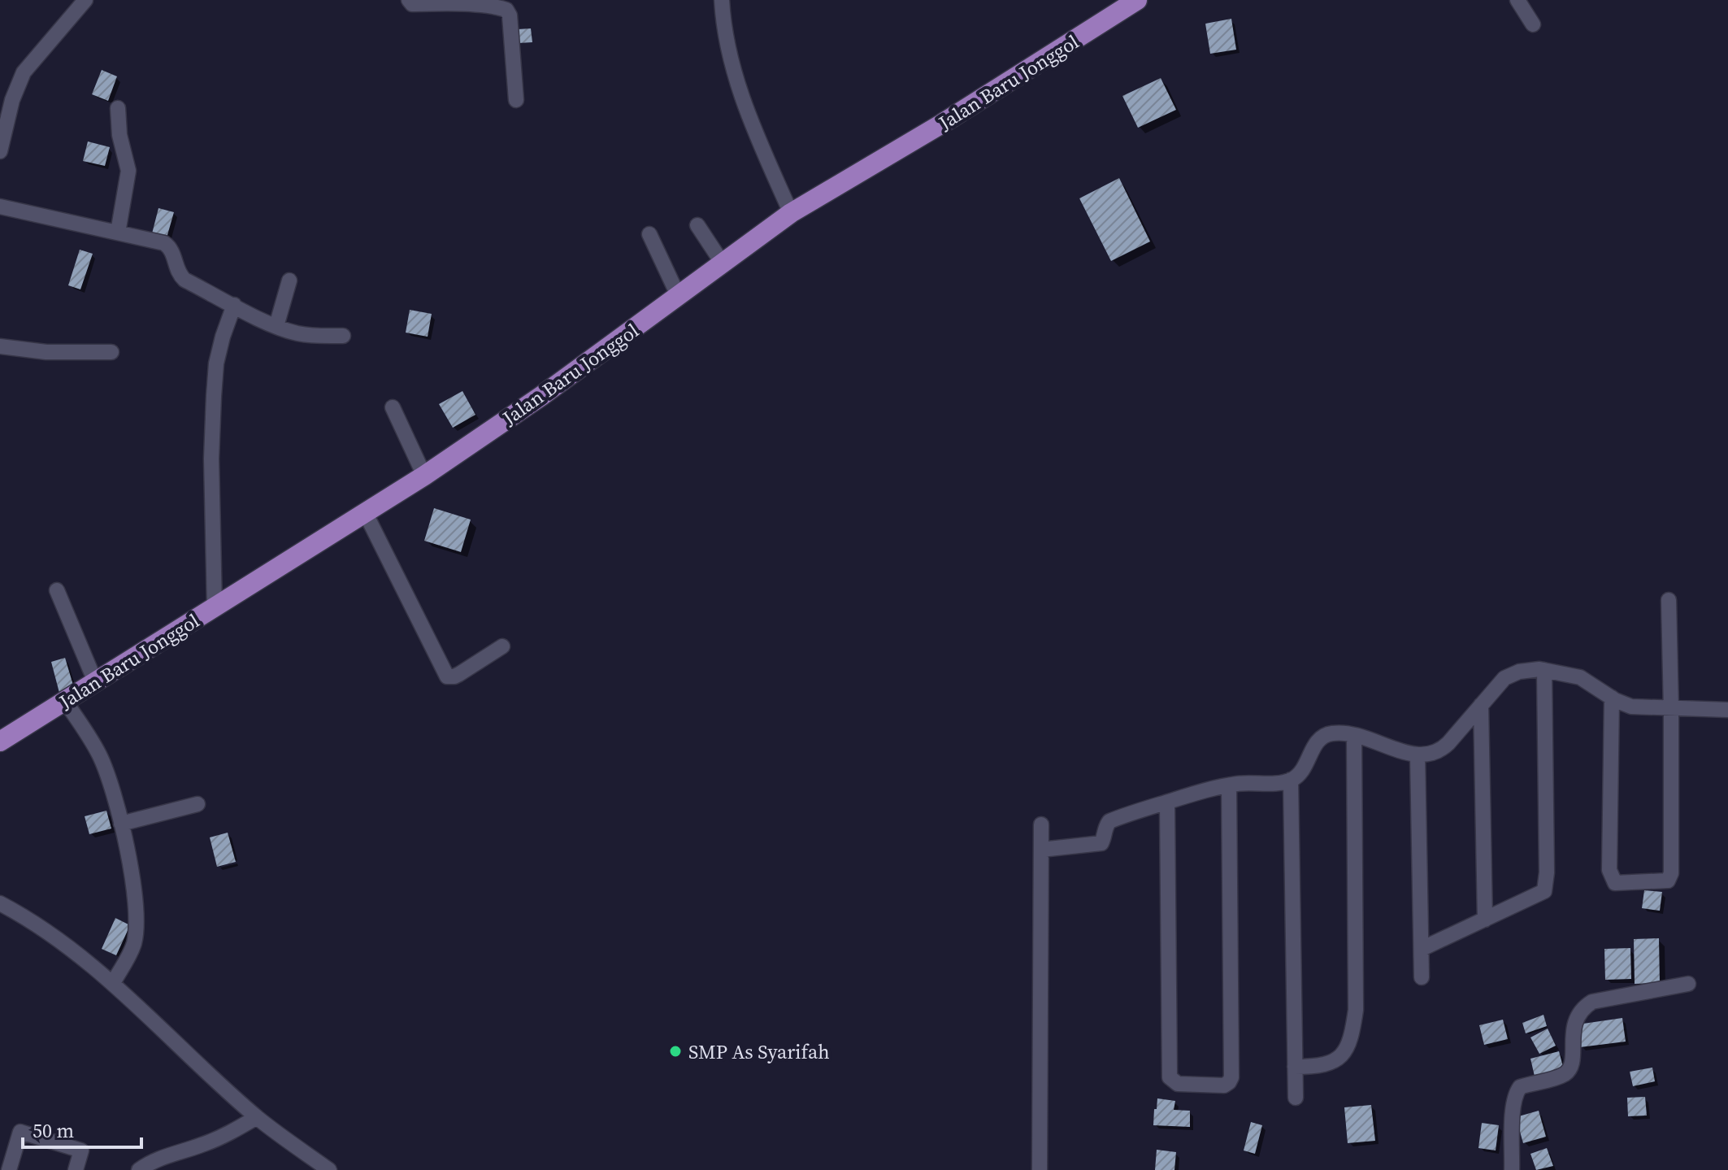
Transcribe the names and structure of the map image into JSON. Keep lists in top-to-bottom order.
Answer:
{
  "streets": {
    "main road": ["Jalan Baru Jonggol"]
  },
  "places": ["SMP As Syarifah"],
  "scale_bar": "50 m"
}
